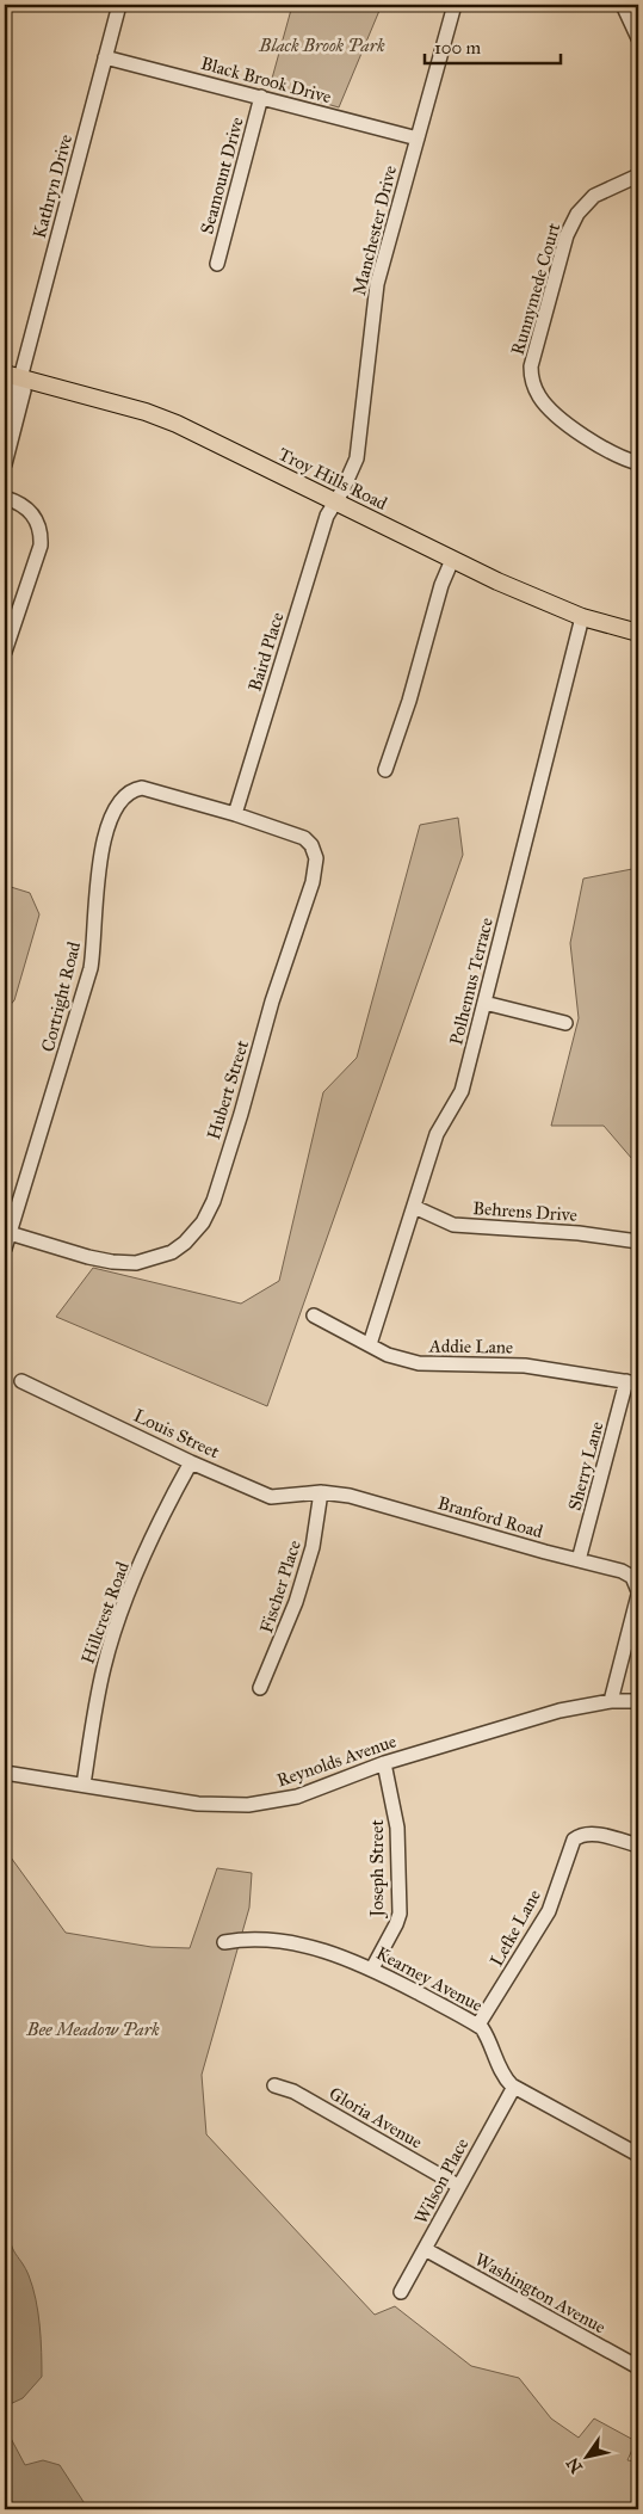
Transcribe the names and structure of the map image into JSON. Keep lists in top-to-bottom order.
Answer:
{
  "streets": {
    "main road": ["Troy Hills Road"],
    "street": [
      "Black Brook Drive",
      "Seamount Drive",
      "Kathryn Drive",
      "Manchester Drive",
      "Runnymede Court",
      "Baird Place",
      "Polhemus Terrace",
      "Cortright Road",
      "Hubert Street",
      "Behrens Drive",
      "Addie Lane",
      "Louis Street",
      "Sherry Lane",
      "Branford Road",
      "Fischer Place",
      "Hillcrest Road",
      "Reynolds Avenue",
      "Joseph Street",
      "Lefke Lane",
      "Kearney Avenue",
      "Gloria Avenue",
      "Wilson Place",
      "Washington Avenue"
    ]
  },
  "crossings": [
    ["Black Brook Drive", "Seamount Drive"],
    ["Black Brook Drive", "Kathryn Drive"],
    ["Black Brook Drive", "Manchester Drive"],
    ["Kathryn Drive", "Troy Hills Road"],
    ["Manchester Drive", "Troy Hills Road"],
    ["Manchester Drive", "Baird Place"],
    ["Troy Hills Road", "Baird Place"],
    ["Troy Hills Road", "Polhemus Terrace"],
    ["Baird Place", "Cortright Road"],
    ["Baird Place", "Hubert Street"],
    ["Polhemus Terrace", "Behrens Drive"],
    ["Polhemus Terrace", "Addie Lane"],
    ["Cortright Road", "Hubert Street"],
    ["Addie Lane", "Sherry Lane"],
    ["Louis Street", "Branford Road"],
    ["Louis Street", "Fischer Place"],
    ["Louis Street", "Hillcrest Road"],
    ["Sherry Lane", "Branford Road"],
    ["Branford Road", "Fischer Place"],
    ["Branford Road", "Reynolds Avenue"],
    ["Hillcrest Road", "Reynolds Avenue"],
    ["Reynolds Avenue", "Joseph Street"],
    ["Joseph Street", "Kearney Avenue"],
    ["Lefke Lane", "Kearney Avenue"],
    ["Kearney Avenue", "Wilson Place"],
    ["Gloria Avenue", "Wilson Place"],
    ["Wilson Place", "Washington Avenue"]
  ],
  "parks": ["Black Brook Park", "Bee Meadow Park"],
  "scale_bar": "100 m",
  "north": "bottom left"
}
